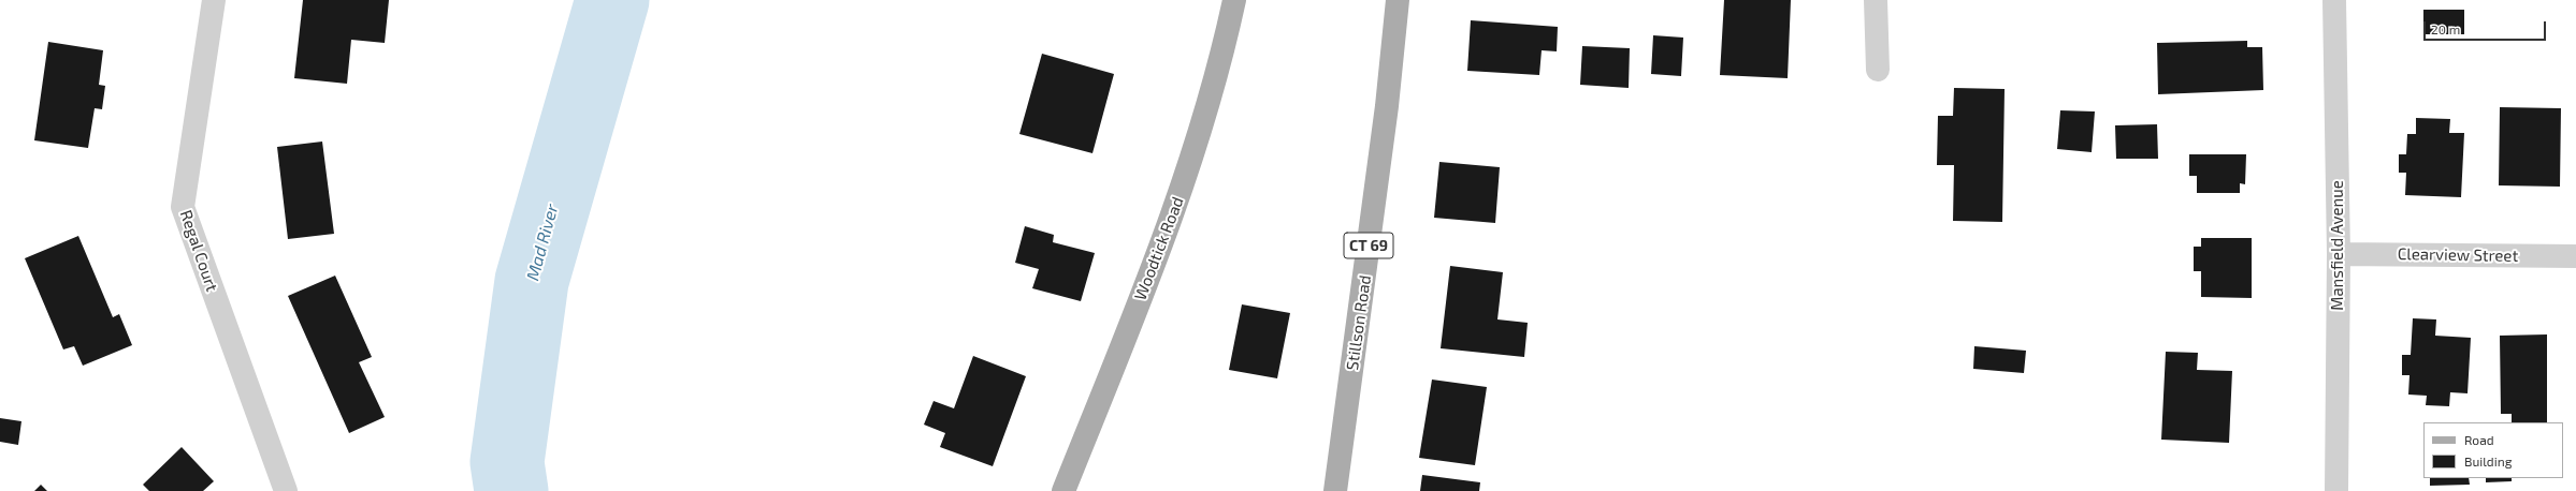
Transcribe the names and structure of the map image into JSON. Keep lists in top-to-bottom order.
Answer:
{
  "streets": {
    "main road": ["CT 69", "Woodtick Road", "Stillson Road"],
    "street": ["Mansfield Avenue", "Regal Court", "Clearview Street"]
  },
  "crossings": [
    ["Mansfield Avenue", "Clearview Street"]
  ],
  "water": ["Mad River"],
  "legend": ["Road", "Building"],
  "scale_bar": "20 m"
}
